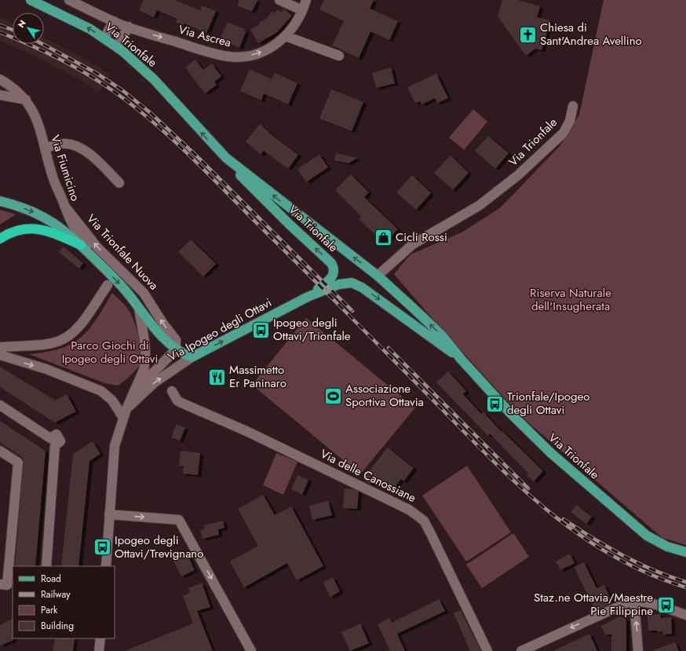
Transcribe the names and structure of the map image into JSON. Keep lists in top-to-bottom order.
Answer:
{
  "streets": {
    "main road": ["Via Trionfale", "Via Trionfale Nuova", "Via Ipogeo degli Ottavi"],
    "street": ["Via Ascrea", "Via Fiumicino", "Via delle Canossiane"]
  },
  "crossings": [
    ["Via Trionfale", "Via Ipogeo degli Ottavi"],
    ["Via Fiumicino", "Via Trionfale Nuova"],
    ["Via Trionfale Nuova", "Via Ipogeo degli Ottavi"]
  ],
  "one_way": ["Via Ascrea", "Via Ipogeo degli Ottavi"],
  "parks": ["Riserva Naturale dell'Insugherata", "Parco Giochi di Ipogeo degli Ottavi"],
  "places": {
    "church": ["Chiesa di Sant'Andrea Avellino"],
    "shop": ["Cicli Rossi"],
    "bus stop": [
      "Ipogeo degli Ottavi/Trionfale",
      "Trionfale/Ipogeo degli Ottavi",
      "Ipogeo degli Ottavi/Trevignano",
      "Staz.ne Ottavia/Maestre Pie Filippine"
    ],
    "restaurant": ["Massimetto Er Paninaro"],
    "sports": ["Associazione Sportiva Ottavia"]
  },
  "legend": [
    "Road",
    "Railway",
    "Park",
    "Building"
  ],
  "north": "top left"
}
